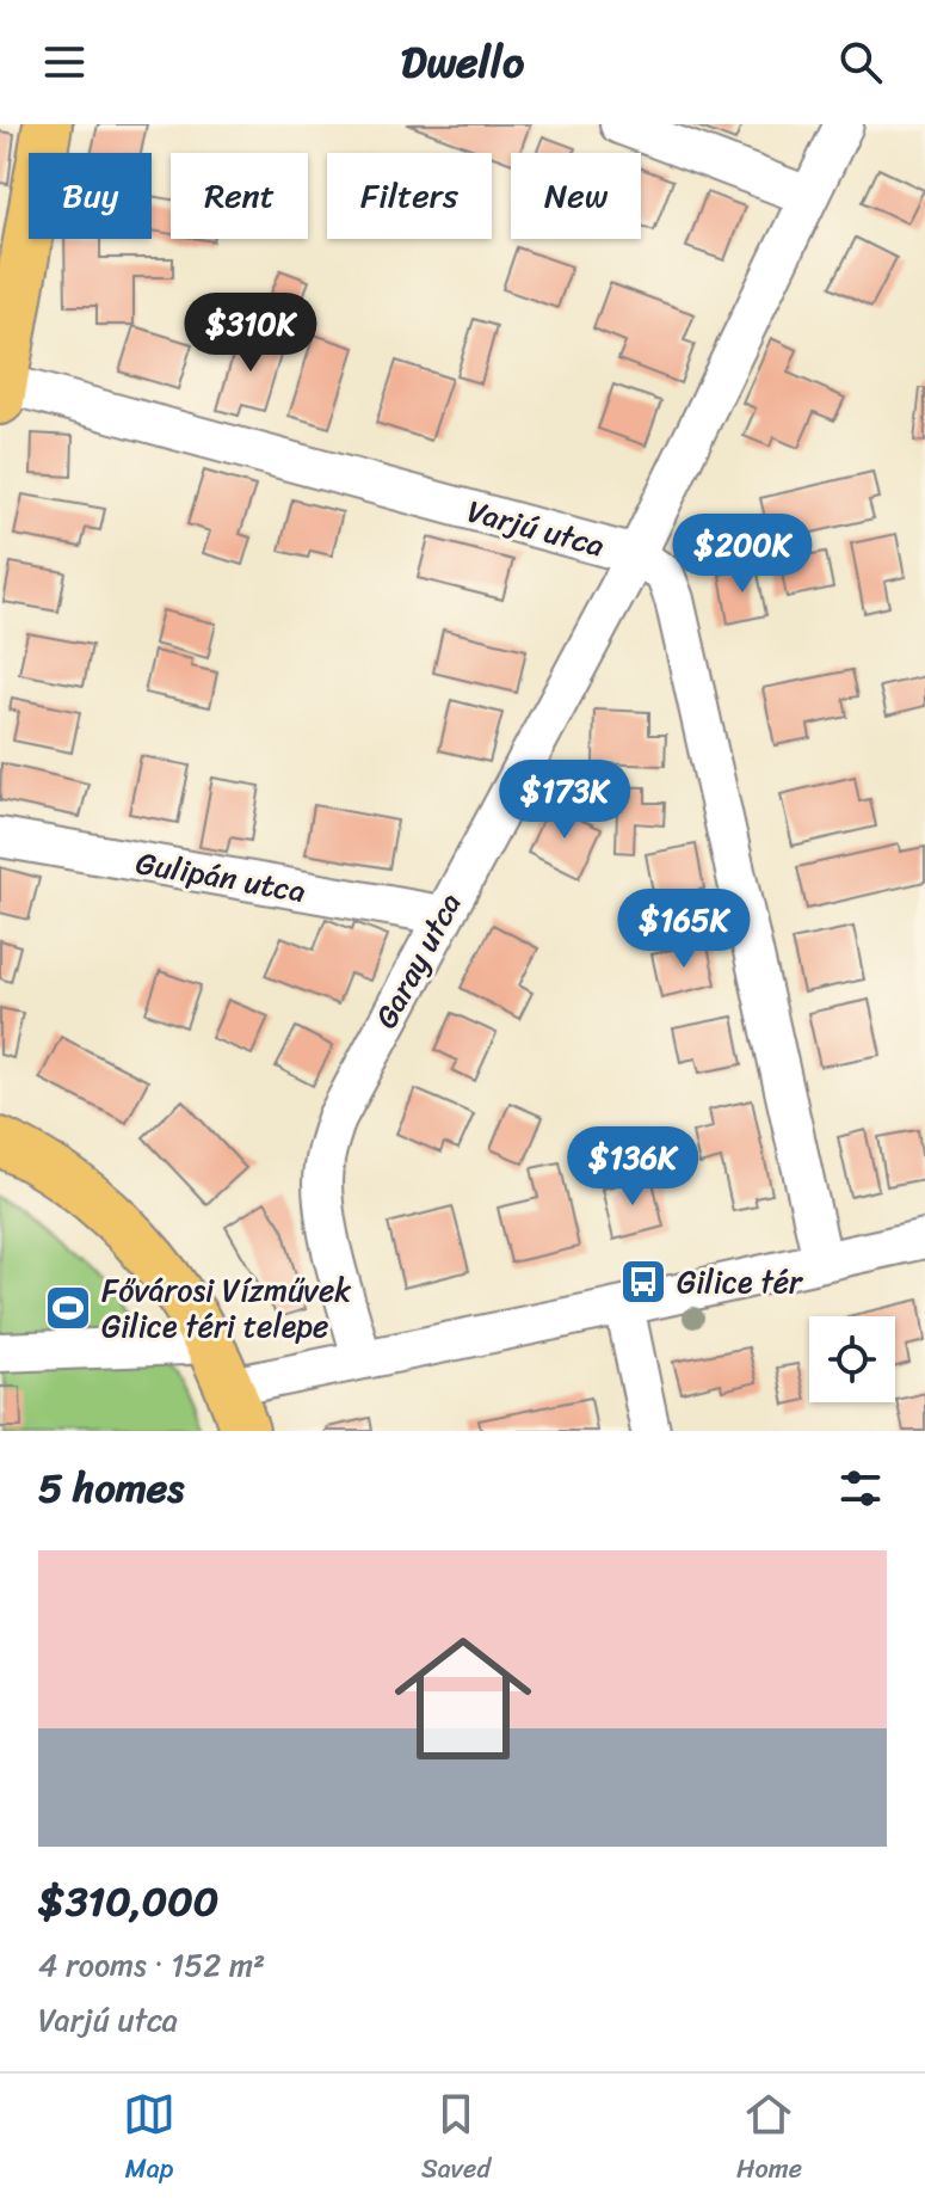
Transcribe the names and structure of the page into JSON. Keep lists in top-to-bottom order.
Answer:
{
  "streets": {
    "street": ["Varjú utca", "Gulipán utca", "Garay utca"]
  },
  "crossings": [
    ["Varjú utca", "Garay utca"],
    ["Gulipán utca", "Garay utca"]
  ],
  "places": {
    "bus stop": ["Gilice tér"],
    "sports": ["Fővárosi Vízművek Gilice téri telepe"]
  },
  "page": {
    "header": "Dwello",
    "chip": [
      "Buy",
      "Rent",
      "Filters",
      "New"
    ],
    "price": [
      "$310K",
      "$200K",
      "$173K",
      "$165K",
      "$136K"
    ],
    "heading": "5 homes",
    "list": [
      {
        "name": "$310,000",
        "note": "4 rooms · 152 m² · Varjú utca"
      }
    ],
    "tabs": ["Map", "Saved", "Home"]
  }
}
